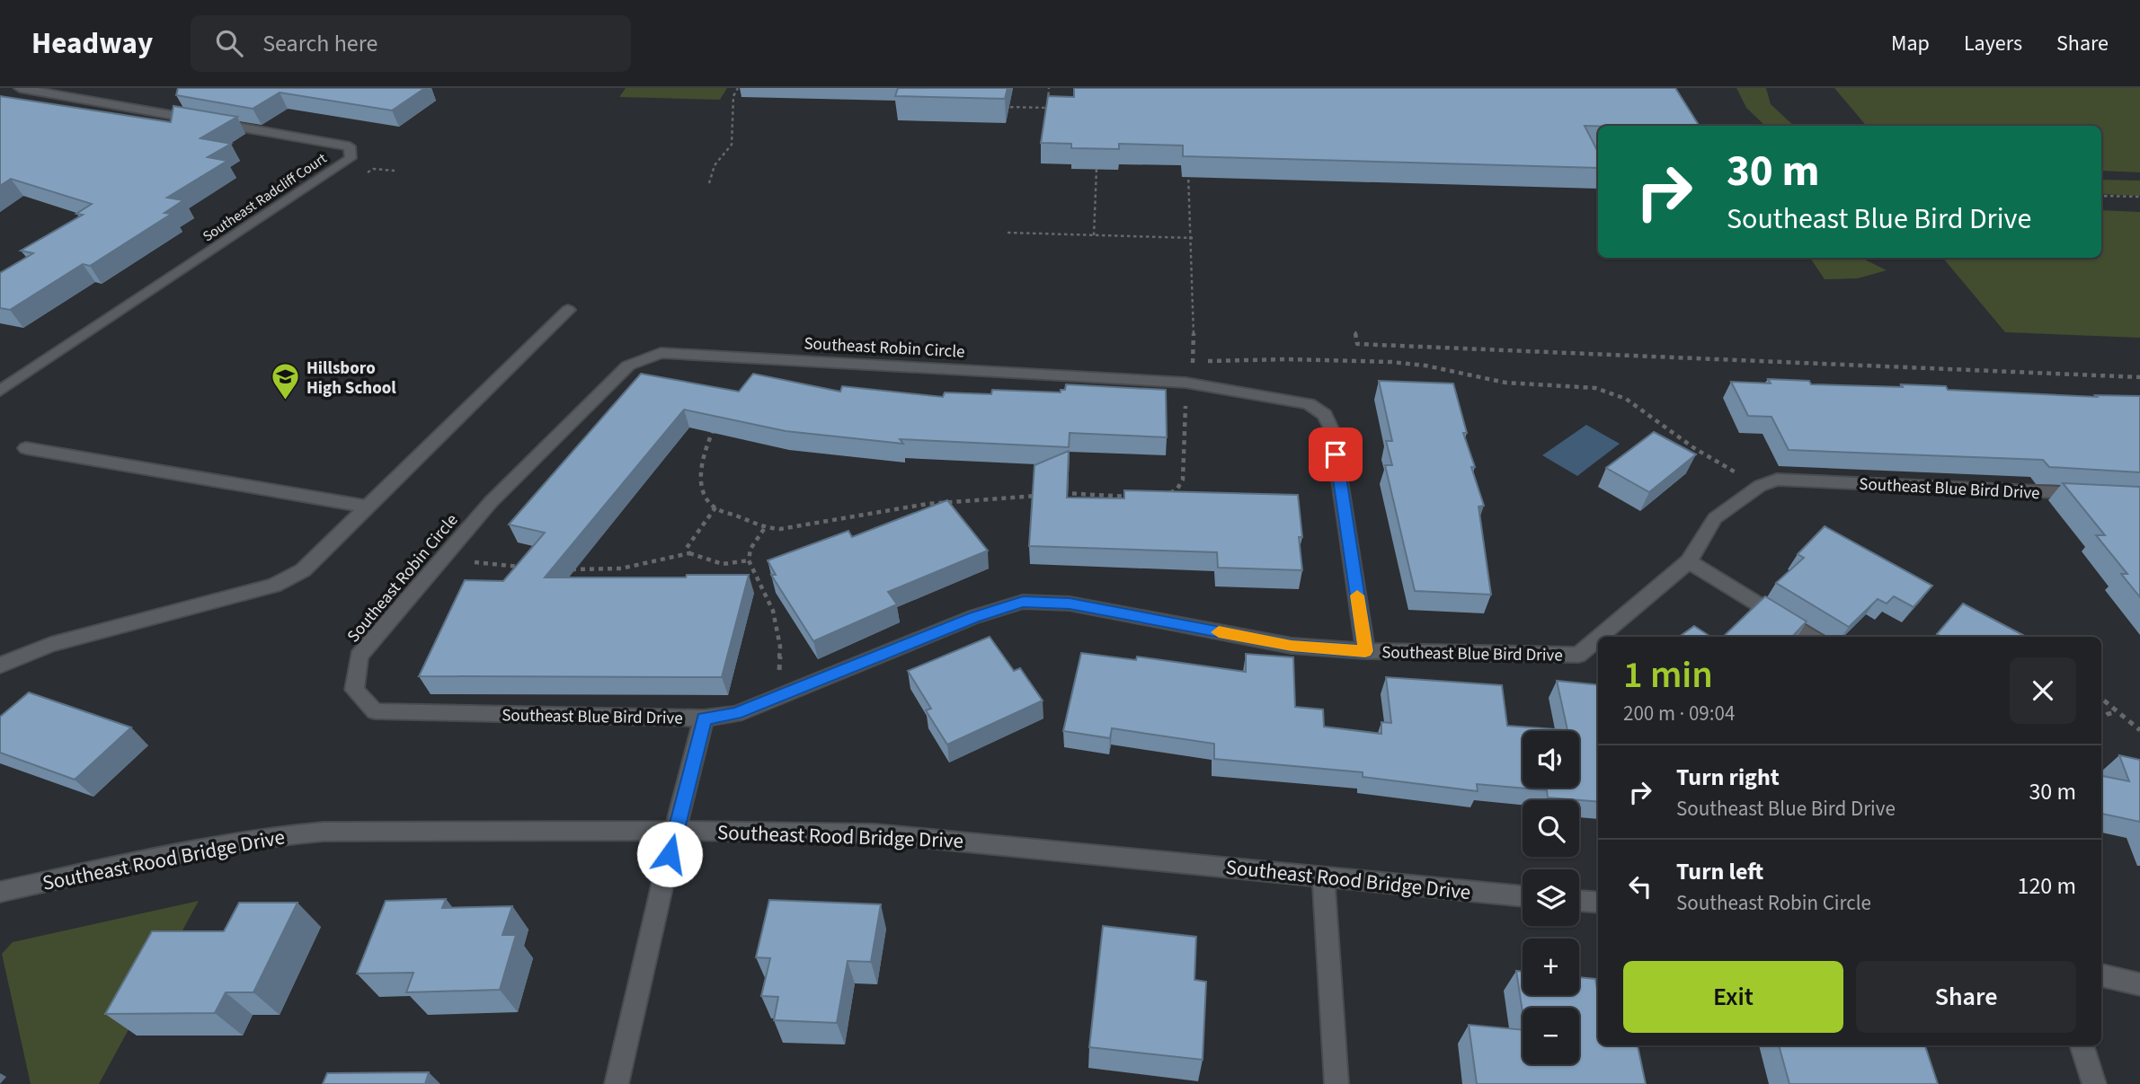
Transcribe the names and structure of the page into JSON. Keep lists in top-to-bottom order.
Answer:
{
  "streets": {
    "street": [
      "Southeast Radcliff Court",
      "Southeast Robin Circle",
      "Southeast Blue Bird Drive",
      "Southeast Rood Bridge Drive"
    ]
  },
  "crossings": [
    ["Southeast Robin Circle", "Southeast Blue Bird Drive"]
  ],
  "places": {
    "school or university": ["Hillsboro High School"]
  },
  "page": {
    "header": "Headway",
    "search": "Search here",
    "nav": ["Map", "Layers", "Share"],
    "turn": ["30 m", "Southeast Blue Bird Drive"],
    "heading": ["1 min", "200 m · 09:04"],
    "map_buttons": ["+", "−"],
    "list": [
      {
        "name": "Turn right",
        "note": "Southeast Blue Bird Drive",
        "value": "30 m"
      },
      {
        "name": "Turn left",
        "note": "Southeast Robin Circle",
        "value": "120 m"
      }
    ],
    "buttons": ["Exit", "Share"]
  }
}
